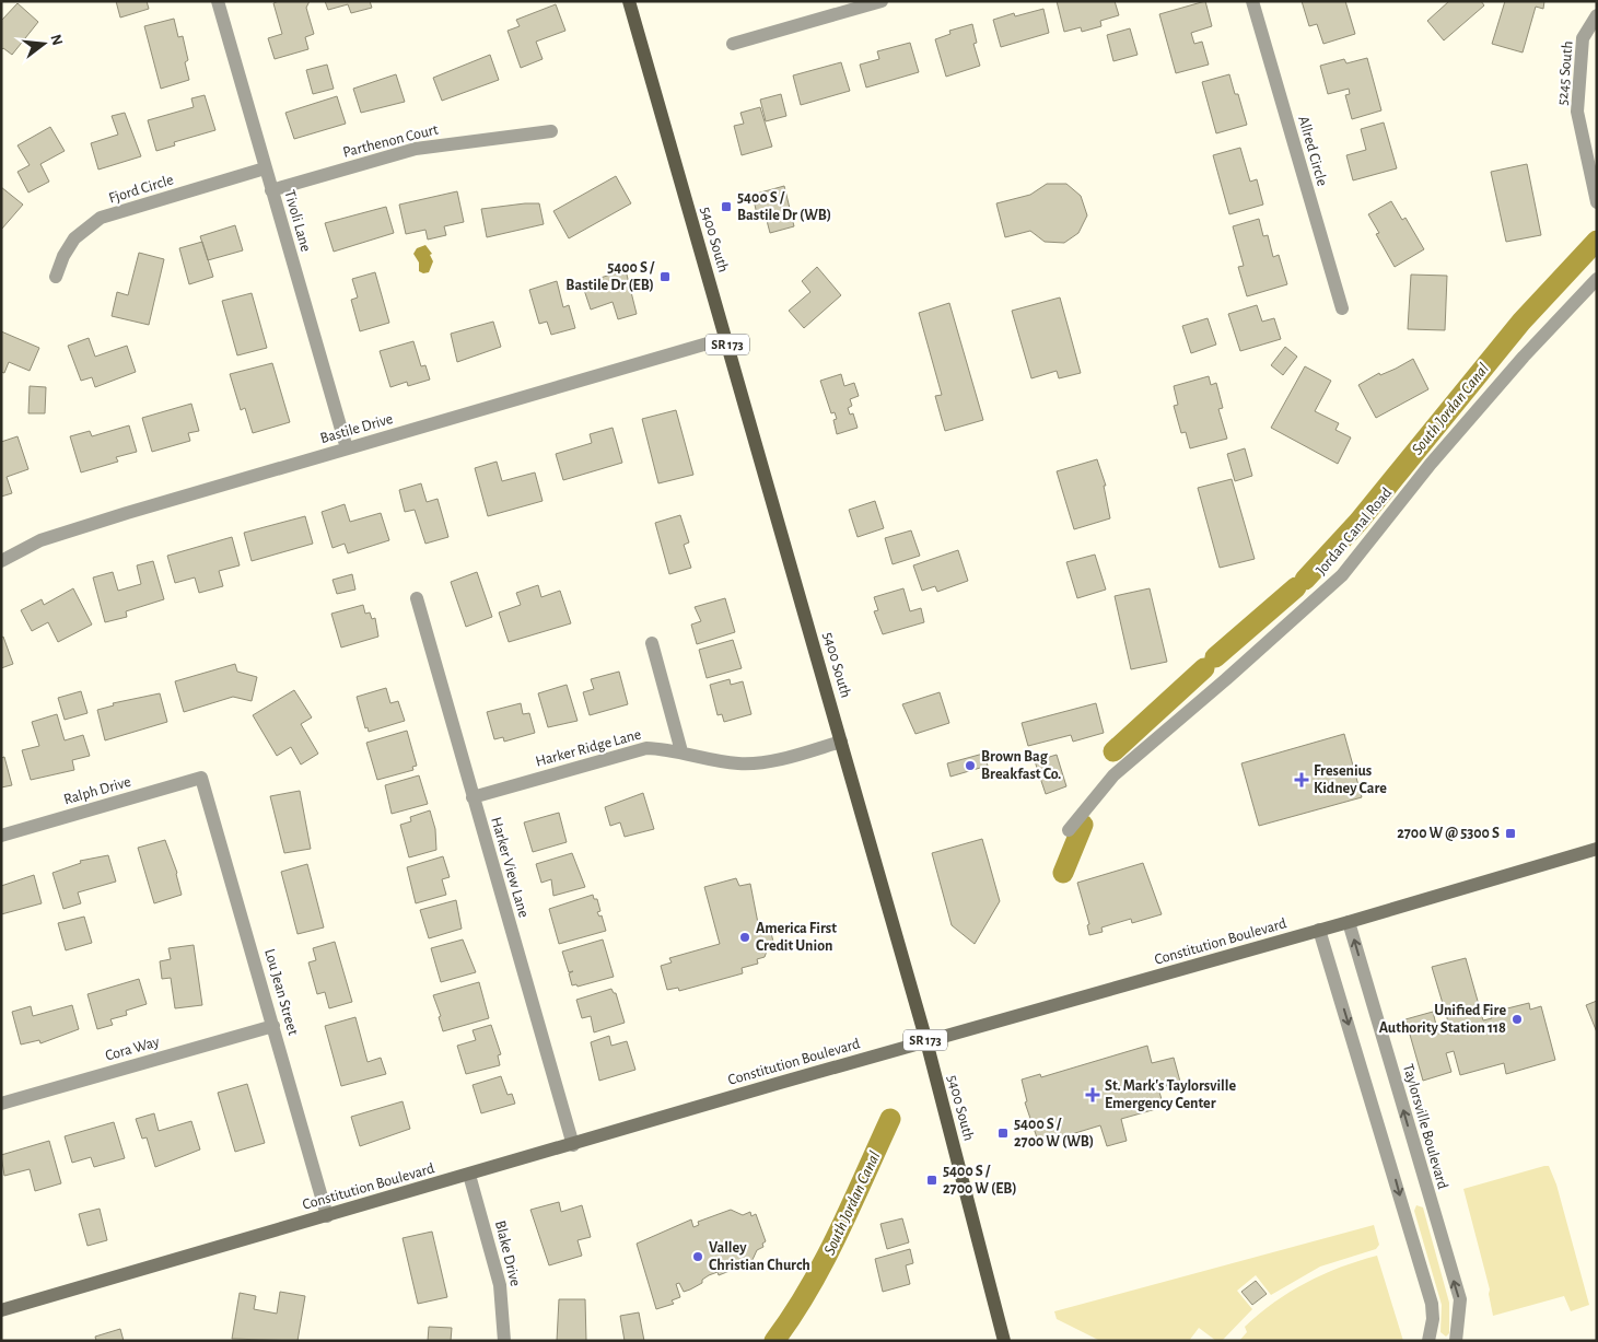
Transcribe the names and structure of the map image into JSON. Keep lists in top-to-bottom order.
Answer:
{
  "streets": {
    "main road": ["5400 South", "SR 173", "Constitution Boulevard"],
    "street": [
      "5245 South",
      "Parthenon Court",
      "Allred Circle",
      "Fjord Circle",
      "Tivoli Lane",
      "Bastile Drive",
      "Jordan Canal Road",
      "Harker Ridge Lane",
      "Ralph Drive",
      "Harker View Lane",
      "Lou Jean Street",
      "Cora Way",
      "Taylorsville Boulevard",
      "Blake Drive"
    ]
  },
  "crossings": [
    ["Parthenon Court", "Tivoli Lane"],
    ["Fjord Circle", "Tivoli Lane"],
    ["Tivoli Lane", "Bastile Drive"],
    ["5400 South", "Bastile Drive"],
    ["5400 South", "Harker Ridge Lane"],
    ["5400 South", "Constitution Boulevard"],
    ["Harker Ridge Lane", "Harker View Lane"],
    ["Ralph Drive", "Lou Jean Street"],
    ["Harker View Lane", "Constitution Boulevard"],
    ["Constitution Boulevard", "Lou Jean Street"],
    ["Constitution Boulevard", "Taylorsville Boulevard"],
    ["Constitution Boulevard", "Blake Drive"],
    ["Lou Jean Street", "Cora Way"]
  ],
  "water": ["South Jordan Canal"],
  "places": {
    "transit": [
      "5400 S / Bastile Dr (WB)",
      "5400 S / Bastile Dr (EB)",
      "2700 W @ 5300 S",
      "5400 S / 2700 W (WB)",
      "5400 S / 2700 W (EB)"
    ],
    "other": [
      "Brown Bag Breakfast Co.",
      "America First Credit Union",
      "Unified Fire Authority Station 118",
      "Valley Christian Church"
    ],
    "health": ["Fresenius Kidney Care", "St. Mark's Taylorsville Emergency Center"]
  },
  "north": "right"
}
